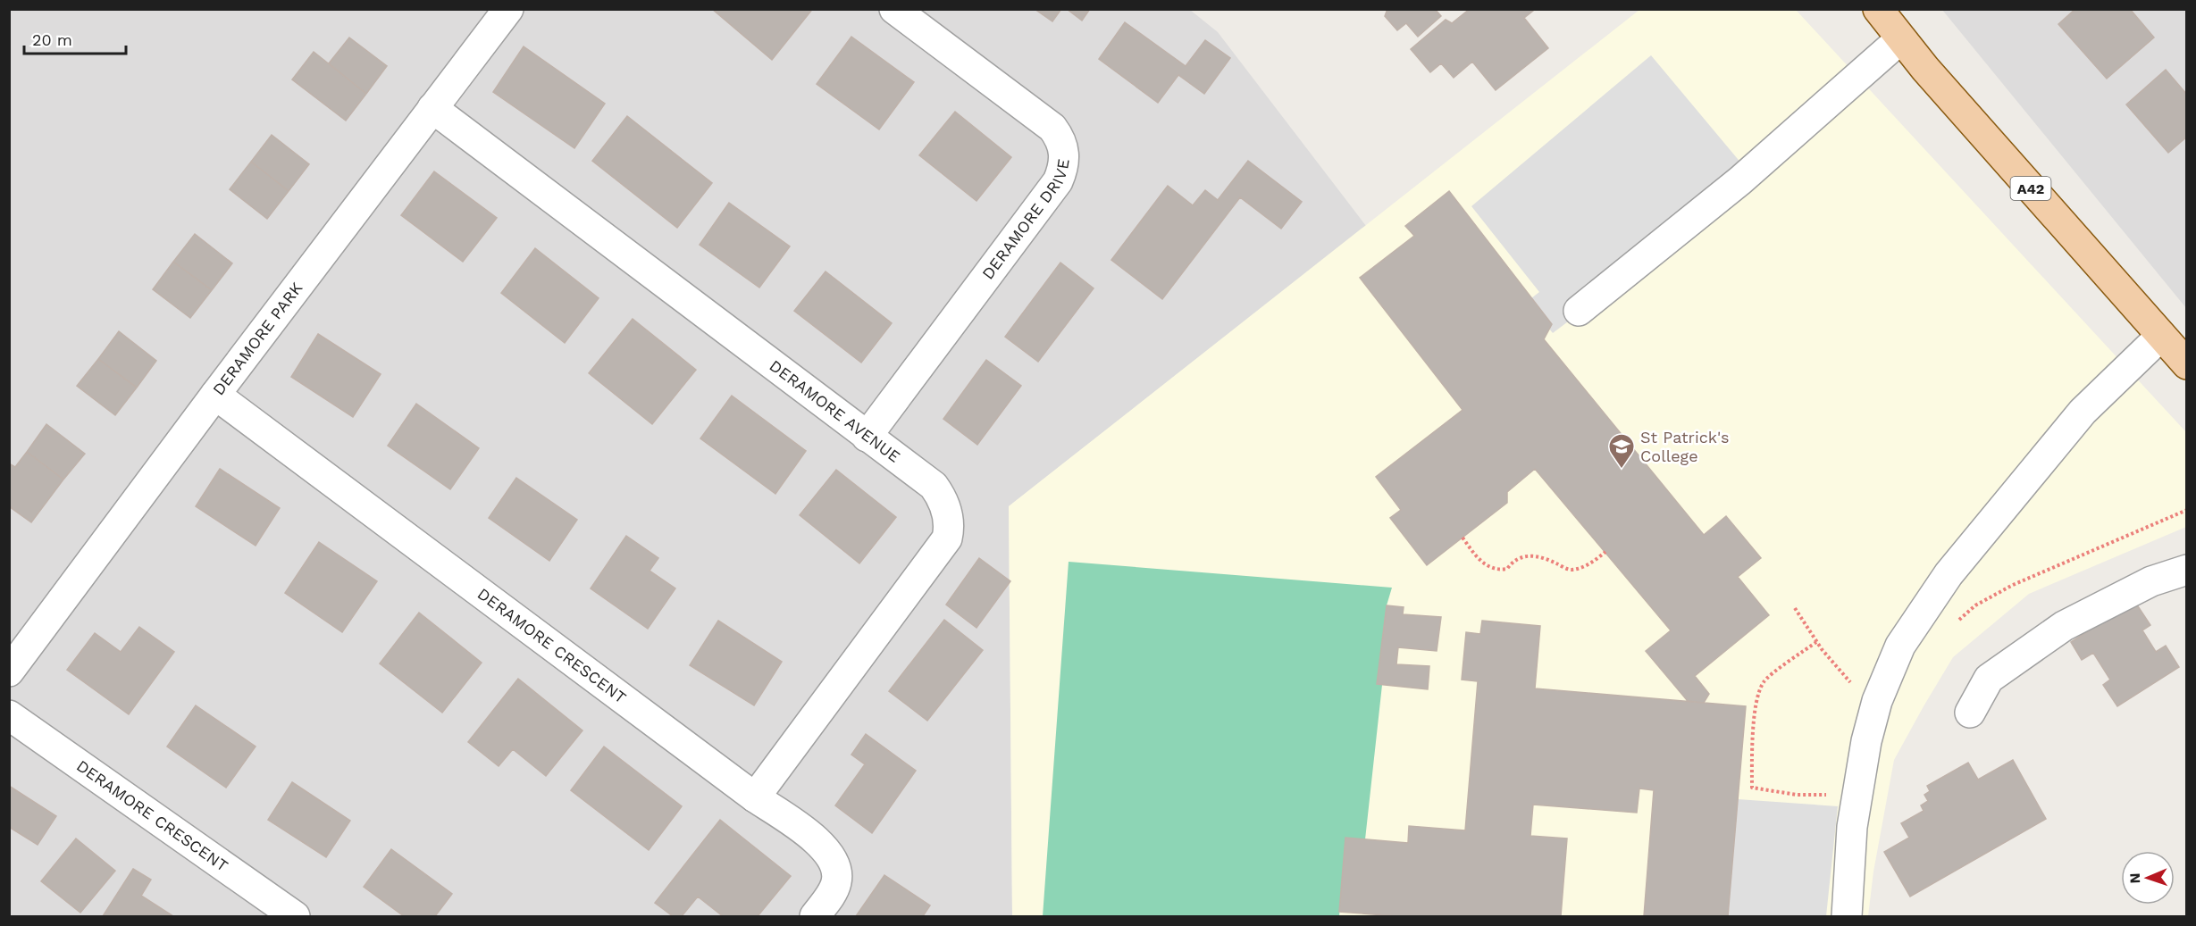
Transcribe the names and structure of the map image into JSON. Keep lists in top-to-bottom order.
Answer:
{
  "streets": {
    "main road": ["A42"],
    "street": [
      "DERAMORE DRIVE",
      "DERAMORE PARK",
      "DERAMORE AVENUE",
      "DERAMORE CRESCENT"
    ]
  },
  "crossings": [
    ["DERAMORE DRIVE", "DERAMORE AVENUE"],
    ["DERAMORE PARK", "DERAMORE AVENUE"],
    ["DERAMORE PARK", "DERAMORE CRESCENT"],
    ["DERAMORE AVENUE", "DERAMORE CRESCENT"]
  ],
  "places": {
    "school or university": ["St Patrick's College"]
  },
  "scale_bar": "20 m",
  "north": "left"
}
